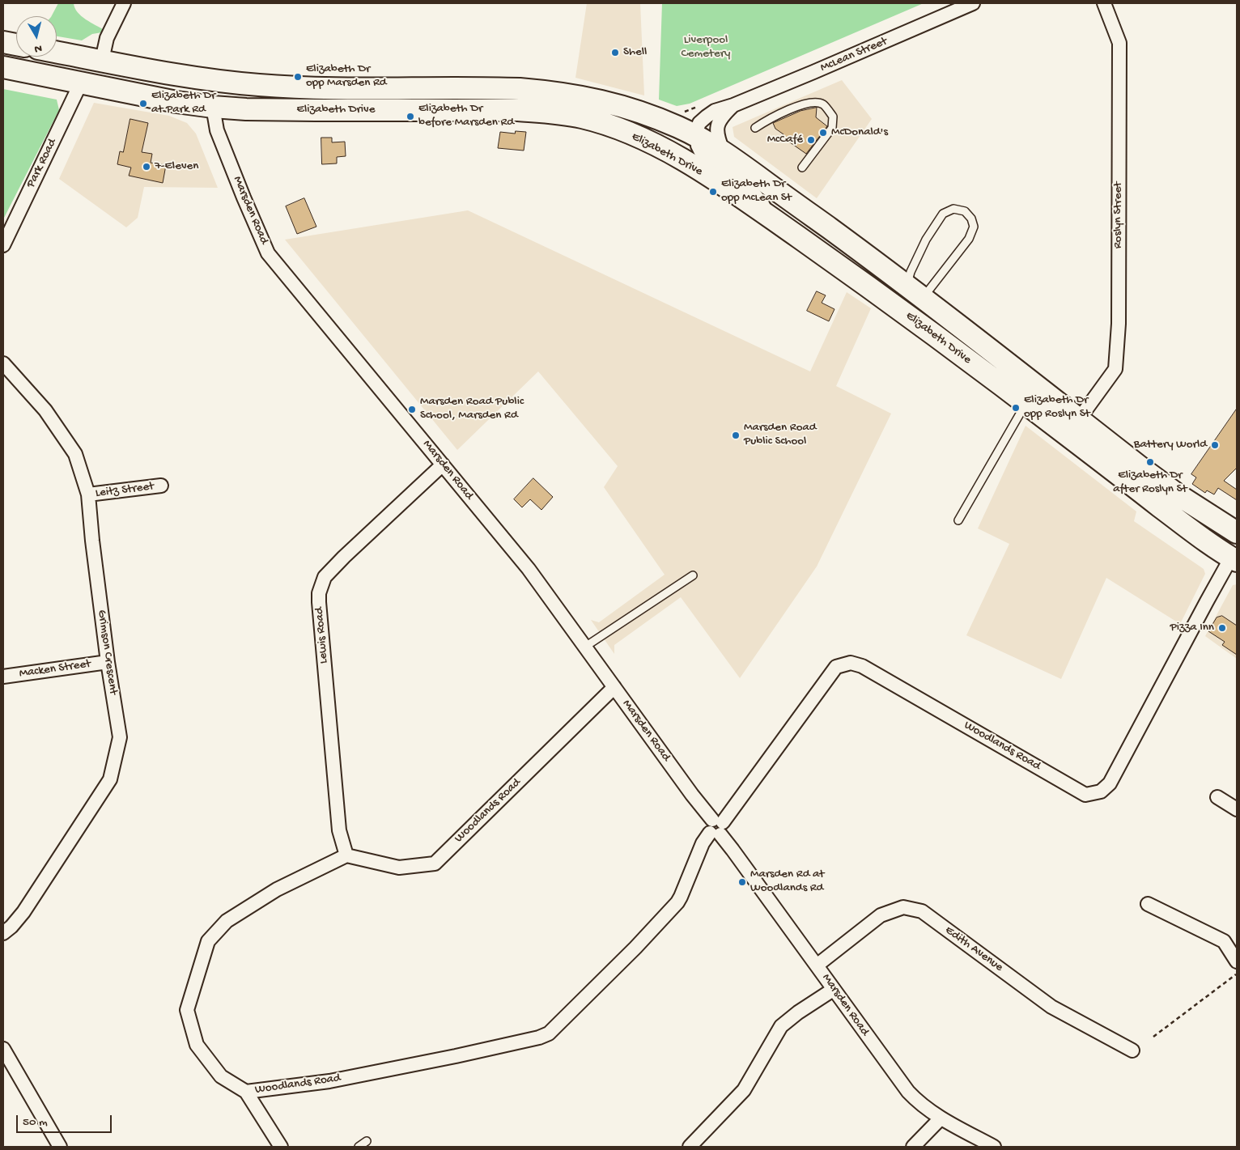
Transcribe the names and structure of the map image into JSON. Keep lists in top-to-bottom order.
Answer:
{
  "streets": {
    "main road": ["Elizabeth Drive"],
    "street": [
      "McLean Street",
      "Park Road",
      "Marsden Road",
      "Roslyn Street",
      "Leitz Street",
      "Lewis Road",
      "Grimson Crescent",
      "Macken Street",
      "Woodlands Road",
      "Edith Avenue"
    ]
  },
  "crossings": [
    ["McLean Street", "Elizabeth Drive"],
    ["Elizabeth Drive", "Park Road"],
    ["Elizabeth Drive", "Marsden Road"],
    ["Elizabeth Drive", "Roslyn Street"],
    ["Elizabeth Drive", "Woodlands Road"],
    ["Marsden Road", "Lewis Road"],
    ["Marsden Road", "Woodlands Road"],
    ["Marsden Road", "Edith Avenue"],
    ["Leitz Street", "Grimson Crescent"],
    ["Lewis Road", "Woodlands Road"],
    ["Grimson Crescent", "Macken Street"]
  ],
  "parks": ["Liverpool Cemetery"],
  "places": [
    "Shell",
    "Elizabeth Dr opp Marsden Rd",
    "Elizabeth Dr at Park Rd",
    "Elizabeth Dr before Marsden Rd",
    "McDonald's",
    "McCafé",
    "7-Eleven",
    "Elizabeth Dr opp McLean St",
    "Elizabeth Dr opp Roslyn St",
    "Marsden Road Public School, Marsden Rd",
    "Marsden Road Public School",
    "Battery World",
    "Elizabeth Dr after Roslyn St",
    "Pizza Inn",
    "Marsden Rd at Woodlands Rd"
  ],
  "scale_bar": "50 m",
  "north": "bottom"
}
